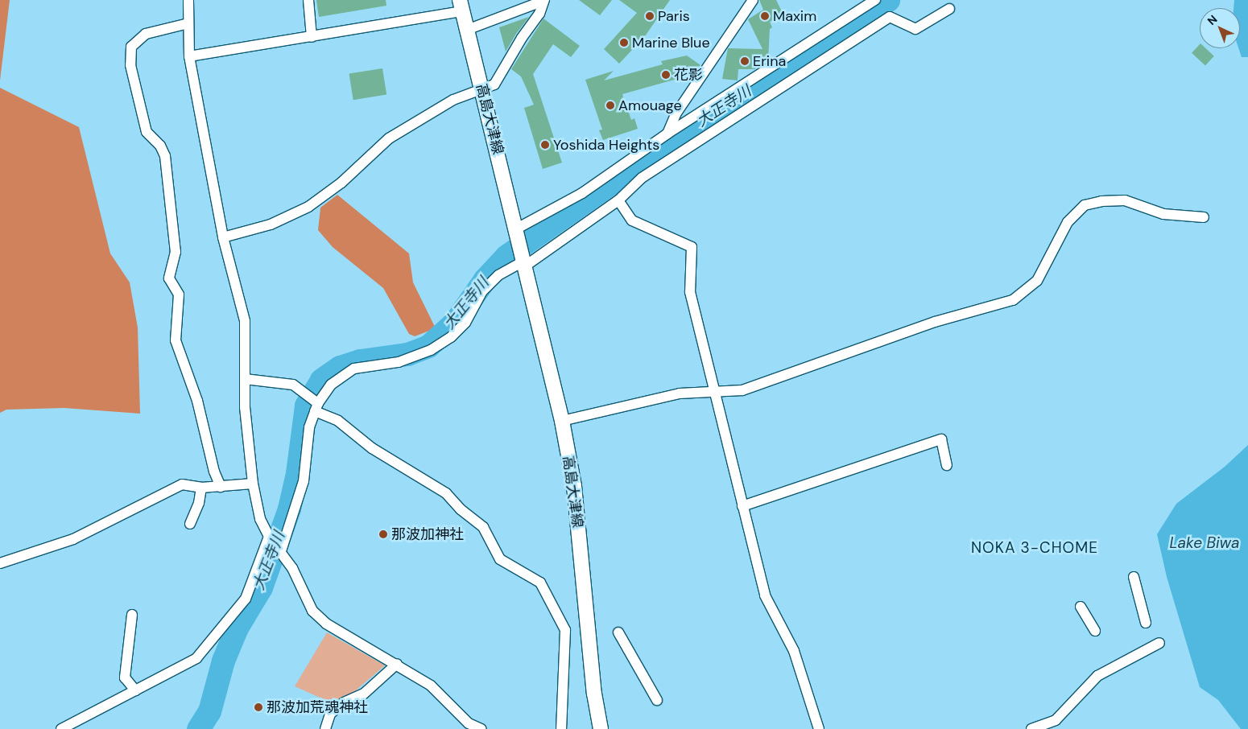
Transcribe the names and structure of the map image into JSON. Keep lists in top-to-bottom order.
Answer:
{
  "streets": {
    "main road": ["高島大津線"]
  },
  "districts": ["NOKA 3-CHOME"],
  "water": ["大正寺川", "Lake Biwa"],
  "places": [
    "Paris",
    "Maxim",
    "Marine Blue",
    "Erina",
    "花影",
    "Amouage",
    "Yoshida Heights",
    "那波加神社",
    "那波加荒魂神社"
  ],
  "north": "top left"
}
